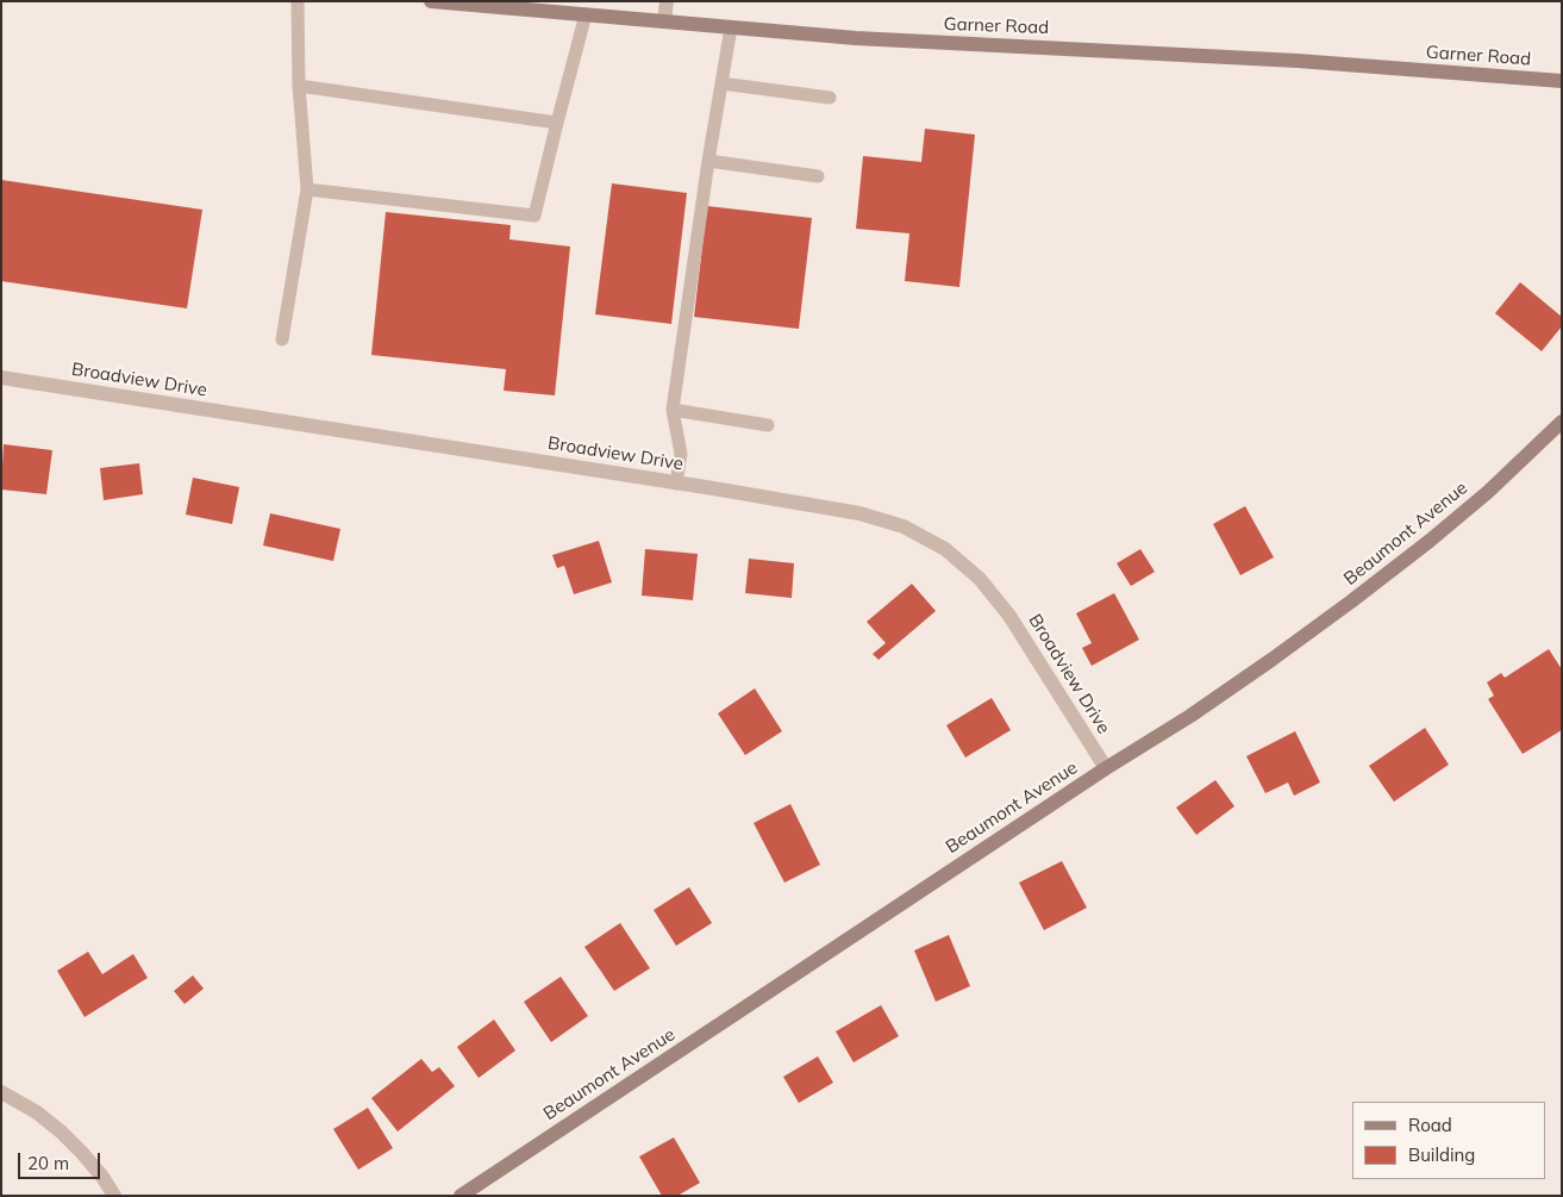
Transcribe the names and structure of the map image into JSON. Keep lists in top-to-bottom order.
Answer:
{
  "streets": {
    "street": ["Garner Road", "Broadview Drive", "Beaumont Avenue"]
  },
  "crossings": [
    ["Broadview Drive", "Beaumont Avenue"]
  ],
  "legend": ["Road", "Building"],
  "scale_bar": "20 m"
}
